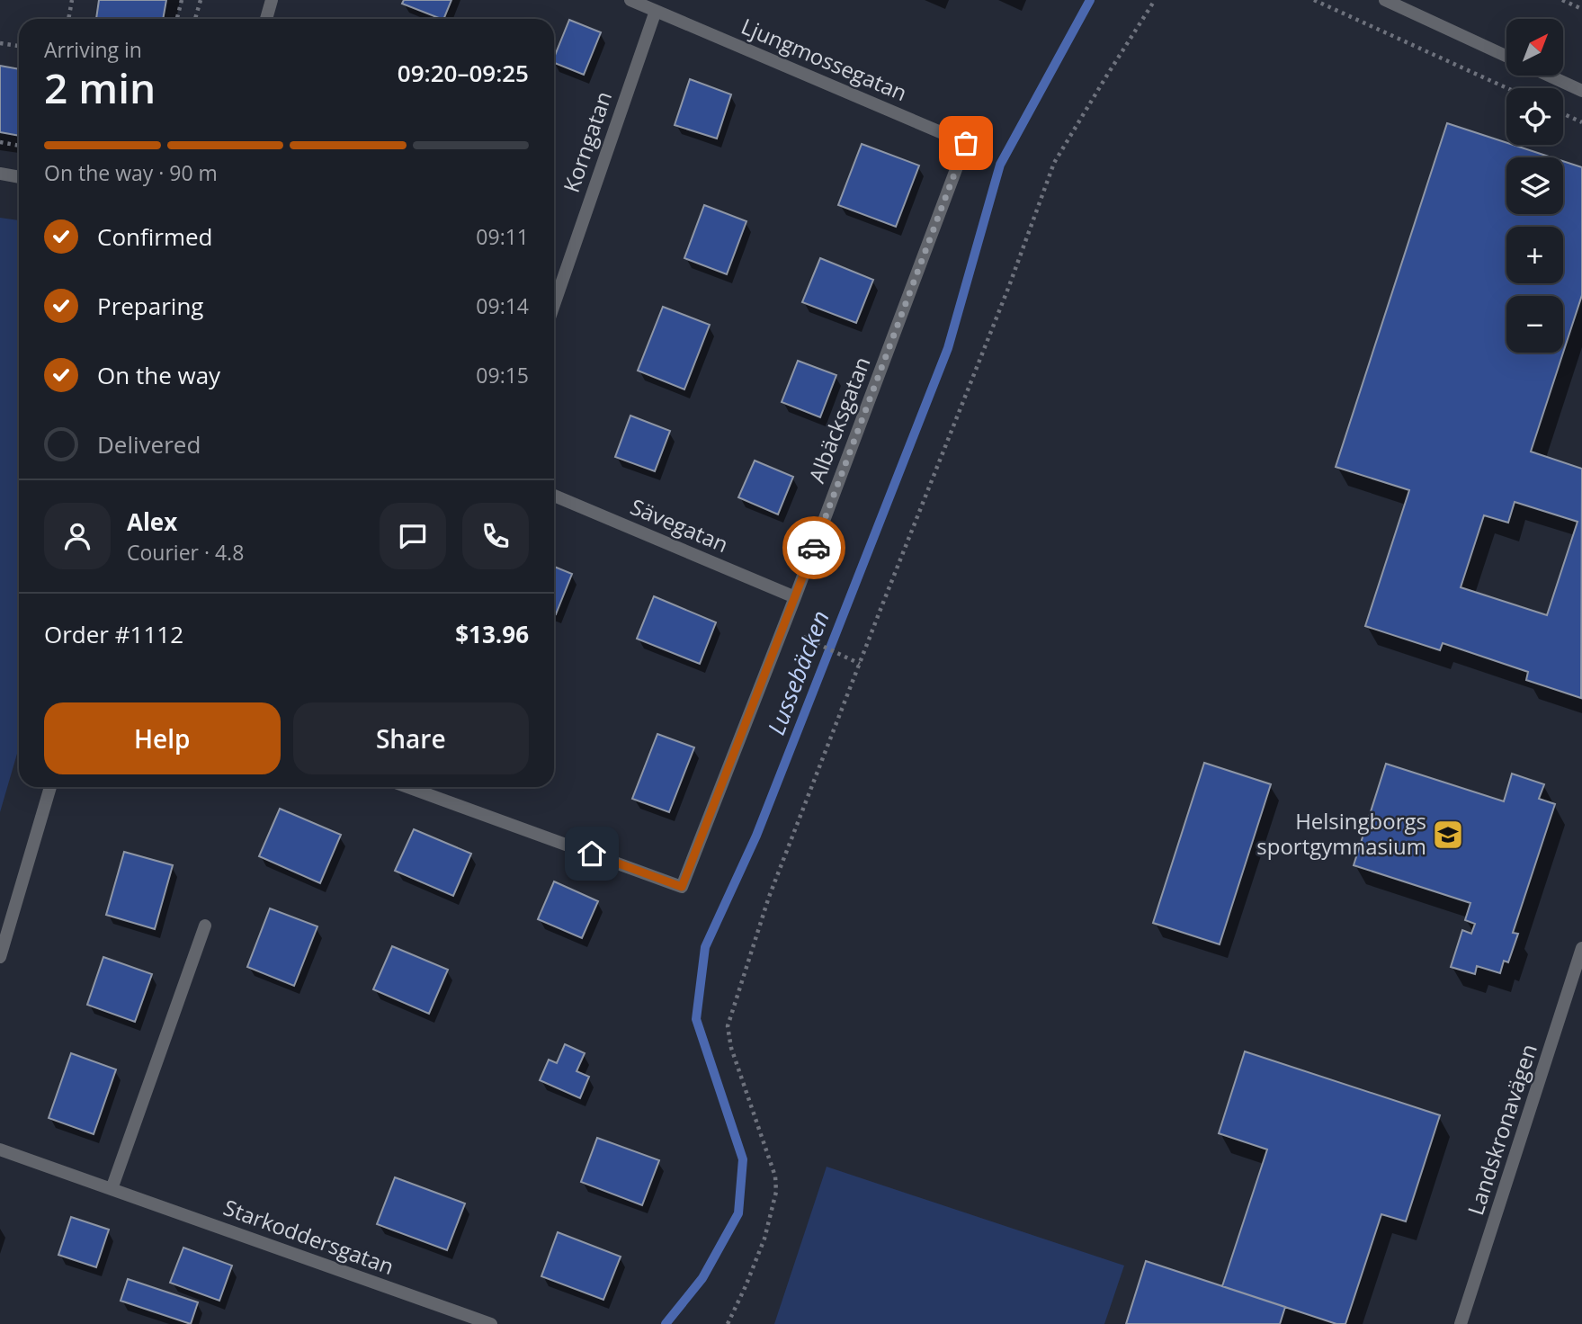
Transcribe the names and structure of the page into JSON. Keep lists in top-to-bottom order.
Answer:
{
  "streets": {
    "street": [
      "Ljungmossegatan",
      "Korngatan",
      "Albäcksgatan",
      "Sävegatan",
      "Landskronavägen",
      "Starkoddersgatan"
    ]
  },
  "crossings": [
    ["Ljungmossegatan", "Korngatan"],
    ["Ljungmossegatan", "Albäcksgatan"],
    ["Albäcksgatan", "Sävegatan"]
  ],
  "water": ["Lussebäcken"],
  "places": {
    "school or university": ["Helsingborgs sportgymnasium"]
  },
  "north": "top right",
  "page": {
    "map_buttons": ["+", "−"],
    "heading": ["2 min", "Arriving in", "09:20–09:25"],
    "panel": [
      "Alex",
      "Courier · 4.8",
      "Order #1112",
      "$13.96"
    ],
    "bar": "On the way · 90 m",
    "list": [
      ["Confirmed", "09:11"],
      ["Preparing", "09:14"],
      ["On the way", "09:15"],
      "Delivered"
    ],
    "buttons": ["Help", "Share"]
  }
}
